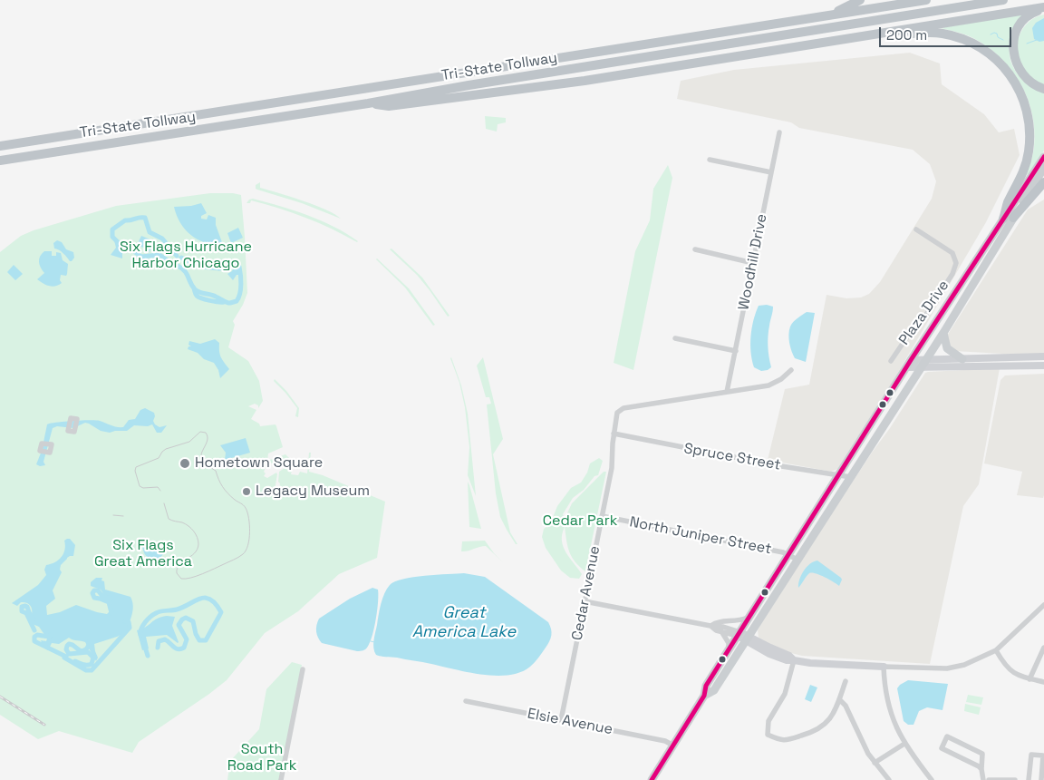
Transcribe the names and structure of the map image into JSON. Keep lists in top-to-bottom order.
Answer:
{
  "streets": {
    "highway": ["Tri-State Tollway"],
    "street": [
      "Woodhill Drive",
      "Plaza Drive",
      "Spruce Street",
      "North Juniper Street",
      "Cedar Avenue",
      "Elsie Avenue"
    ]
  },
  "crossings": [
    ["Woodhill Drive", "Cedar Avenue"],
    ["Spruce Street", "Cedar Avenue"],
    ["North Juniper Street", "Cedar Avenue"],
    ["Cedar Avenue", "Elsie Avenue"]
  ],
  "water": ["Great America Lake"],
  "parks": [
    "Six Flags Hurricane Harbor Chicago",
    "Cedar Park",
    "Six Flags Great America",
    "South Road Park"
  ],
  "places": ["Hometown Square", "Legacy Museum"],
  "scale_bar": "200 m"
}
